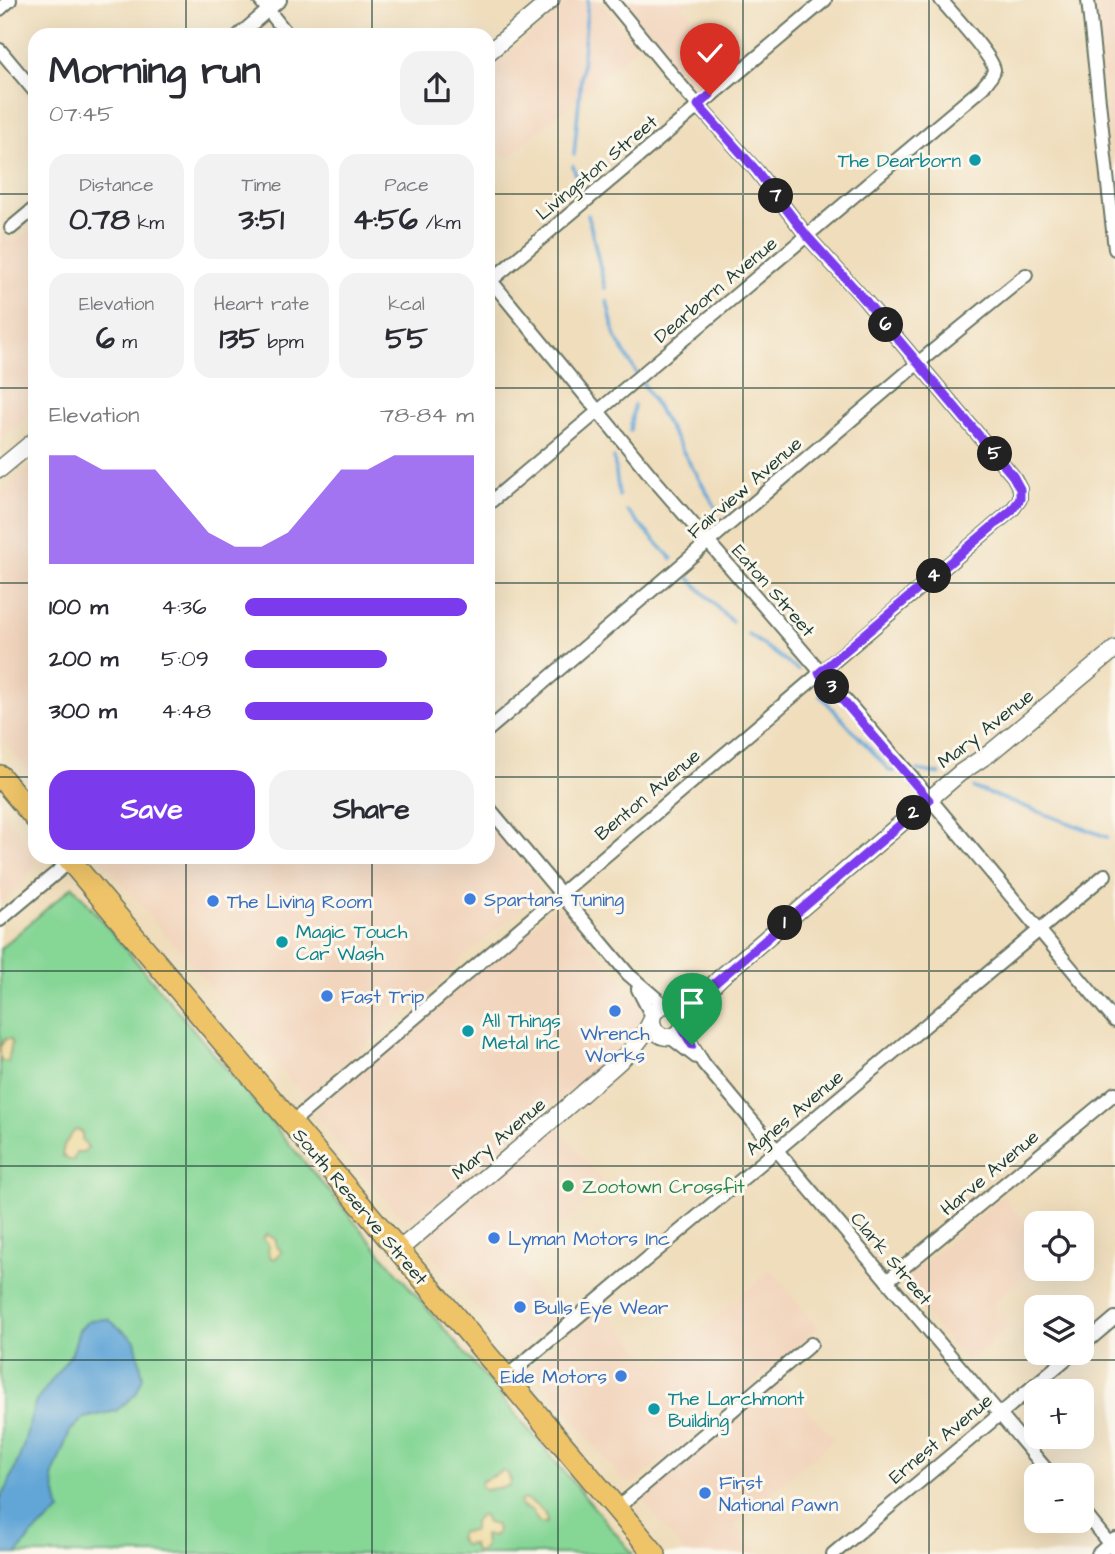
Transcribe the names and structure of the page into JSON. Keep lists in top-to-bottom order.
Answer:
{
  "streets": {
    "highway": ["South Reserve Street"],
    "street": [
      "Livingston Street",
      "Dearborn Avenue",
      "Fairview Avenue",
      "Eaton Street",
      "Mary Avenue",
      "Benton Avenue",
      "Agnes Avenue",
      "Harve Avenue",
      "Clark Street",
      "Ernest Avenue"
    ]
  },
  "crossings": [
    ["Dearborn Avenue", "Eaton Street"],
    ["Fairview Avenue", "Eaton Street"],
    ["Fairview Avenue", "Benton Avenue"],
    ["Eaton Street", "Mary Avenue"],
    ["Eaton Street", "Benton Avenue"],
    ["Eaton Street", "Agnes Avenue"],
    ["Mary Avenue", "South Reserve Street"],
    ["Mary Avenue", "Clark Street"],
    ["Benton Avenue", "South Reserve Street"],
    ["Benton Avenue", "Clark Street"],
    ["Agnes Avenue", "South Reserve Street"],
    ["Agnes Avenue", "Clark Street"],
    ["Harve Avenue", "Clark Street"],
    ["Clark Street", "Ernest Avenue"]
  ],
  "places": [
    "The Dearborn",
    "Spartans Tuning",
    "The Living Room",
    "Magic Touch Car Wash",
    "Fast Trip",
    "Wrench Works",
    "All Things Metal Inc",
    "Zootown Crossfit",
    "Lyman Motors Inc",
    "Bulls Eye Wear",
    "Eide Motors",
    "The Larchmont Building",
    "First National Pawn"
  ],
  "page": {
    "heading": ["Morning run", "07:45"],
    "stats": [
      ["Distance", "0.78 km"],
      ["Time", "3:51"],
      ["Pace", "4:56 /km"],
      ["Elevation", "6 m"],
      ["Heart rate", "135 bpm"],
      ["kcal", "55"]
    ],
    "pins": [
      "7",
      "6",
      "5",
      "4",
      "3",
      "2",
      "1"
    ],
    "chart": ["Elevation", "78–84 m"],
    "list": [
      {
        "name": "100 m",
        "note": "4:36"
      },
      {
        "name": "200 m",
        "note": "5:09"
      },
      {
        "name": "300 m",
        "note": "4:48"
      }
    ],
    "buttons": ["Save", "Share"],
    "map_buttons": ["+", "−"]
  }
}
